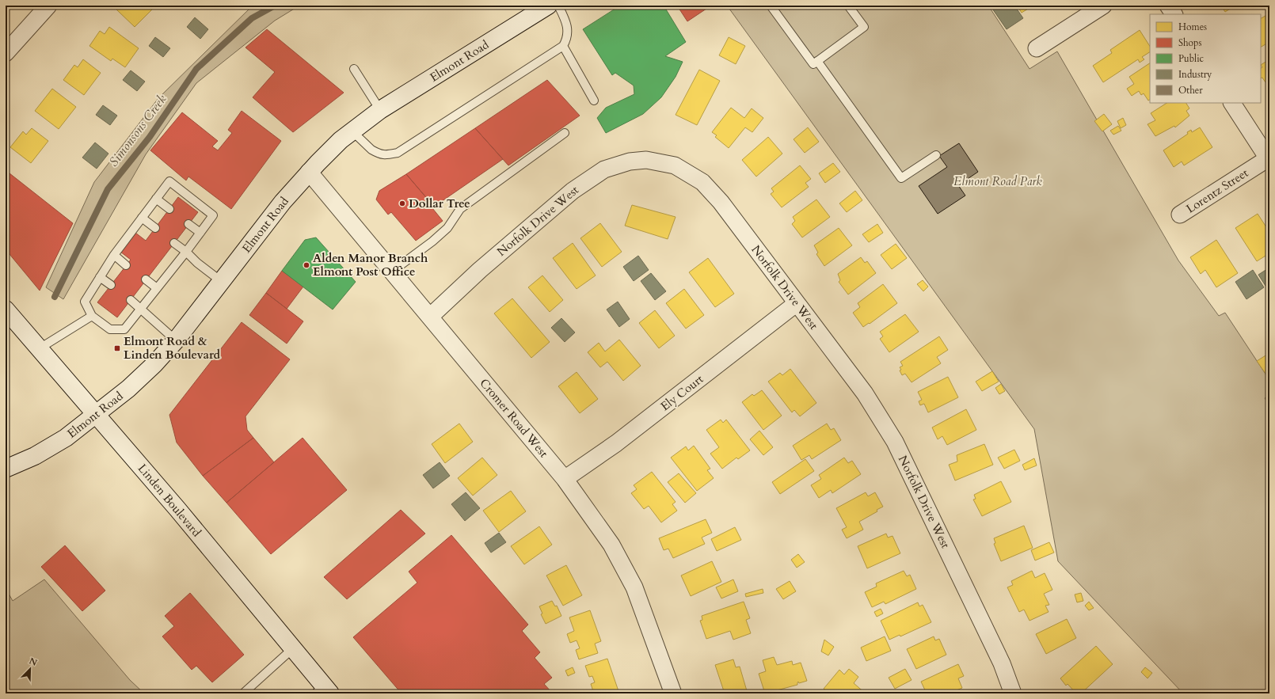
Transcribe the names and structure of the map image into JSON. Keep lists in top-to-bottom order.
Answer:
{
  "streets": {
    "main road": ["Elmont Road", "Linden Boulevard"],
    "street": [
      "Lorentz Street",
      "Norfolk Drive West",
      "Ely Court",
      "Cromer Road West"
    ]
  },
  "crossings": [
    ["Elmont Road", "Cromer Road West"],
    ["Elmont Road", "Linden Boulevard"],
    ["Norfolk Drive West", "Ely Court"],
    ["Norfolk Drive West", "Cromer Road West"],
    ["Ely Court", "Cromer Road West"]
  ],
  "water": ["Simonsons Creek"],
  "parks": ["Elmont Road Park"],
  "places": {
    "other": ["Dollar Tree", "Alden Manor Branch Elmont Post Office"],
    "transit": ["Elmont Road & Linden Boulevard"]
  },
  "legend": [
    "Homes",
    "Shops",
    "Public",
    "Industry",
    "Other"
  ],
  "north": "top right"
}
